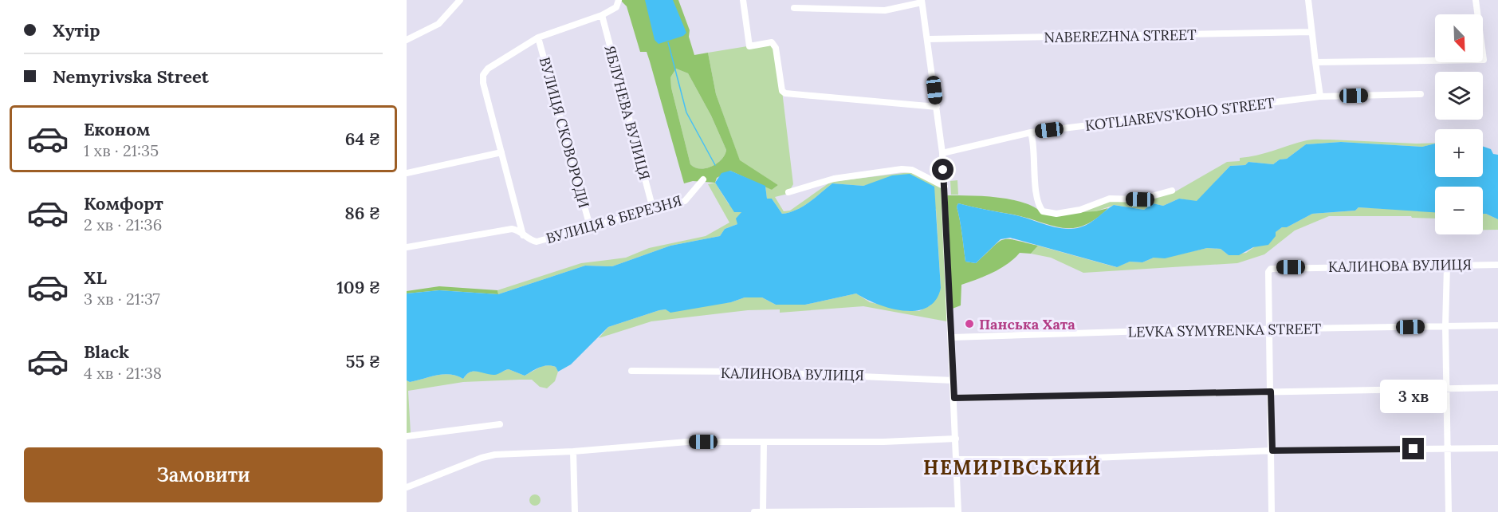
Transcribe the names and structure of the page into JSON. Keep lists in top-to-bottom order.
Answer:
{
  "streets": {
    "street": [
      "NABEREZHNA STREET",
      "ЯБЛУНЕВА ВУЛИЦЯ",
      "KOTLIAREVS'KOHO STREET",
      "ВУЛИЦЯ СКОВОРОДИ",
      "ВУЛИЦЯ 8 БЕРЕЗНЯ",
      "КАЛИНОВА ВУЛИЦЯ",
      "LEVKA SYMYRENKA STREET"
    ]
  },
  "crossings": [
    ["ЯБЛУНЕВА ВУЛИЦЯ", "ВУЛИЦЯ 8 БЕРЕЗНЯ"],
    ["ВУЛИЦЯ СКОВОРОДИ", "ВУЛИЦЯ 8 БЕРЕЗНЯ"],
    ["КАЛИНОВА ВУЛИЦЯ", "LEVKA SYMYRENKA STREET"]
  ],
  "districts": ["НЕМИРІВСЬКИЙ"],
  "places": ["Панська Хата"],
  "north": "bottom right",
  "page": {
    "banner": ["Хутір", "Nemyrivska Street"],
    "map_buttons": ["+", "−"],
    "list": [
      {
        "name": "Економ",
        "note": "1 хв · 21:35",
        "value": "64 ₴"
      },
      {
        "name": "Комфорт",
        "note": "2 хв · 21:36",
        "value": "86 ₴"
      },
      {
        "name": "XL",
        "note": "3 хв · 21:37",
        "value": "109 ₴"
      },
      {
        "name": "Black",
        "note": "4 хв · 21:38",
        "value": "55 ₴"
      }
    ],
    "bubble": "3 хв",
    "buttons": "Замовити"
  }
}
